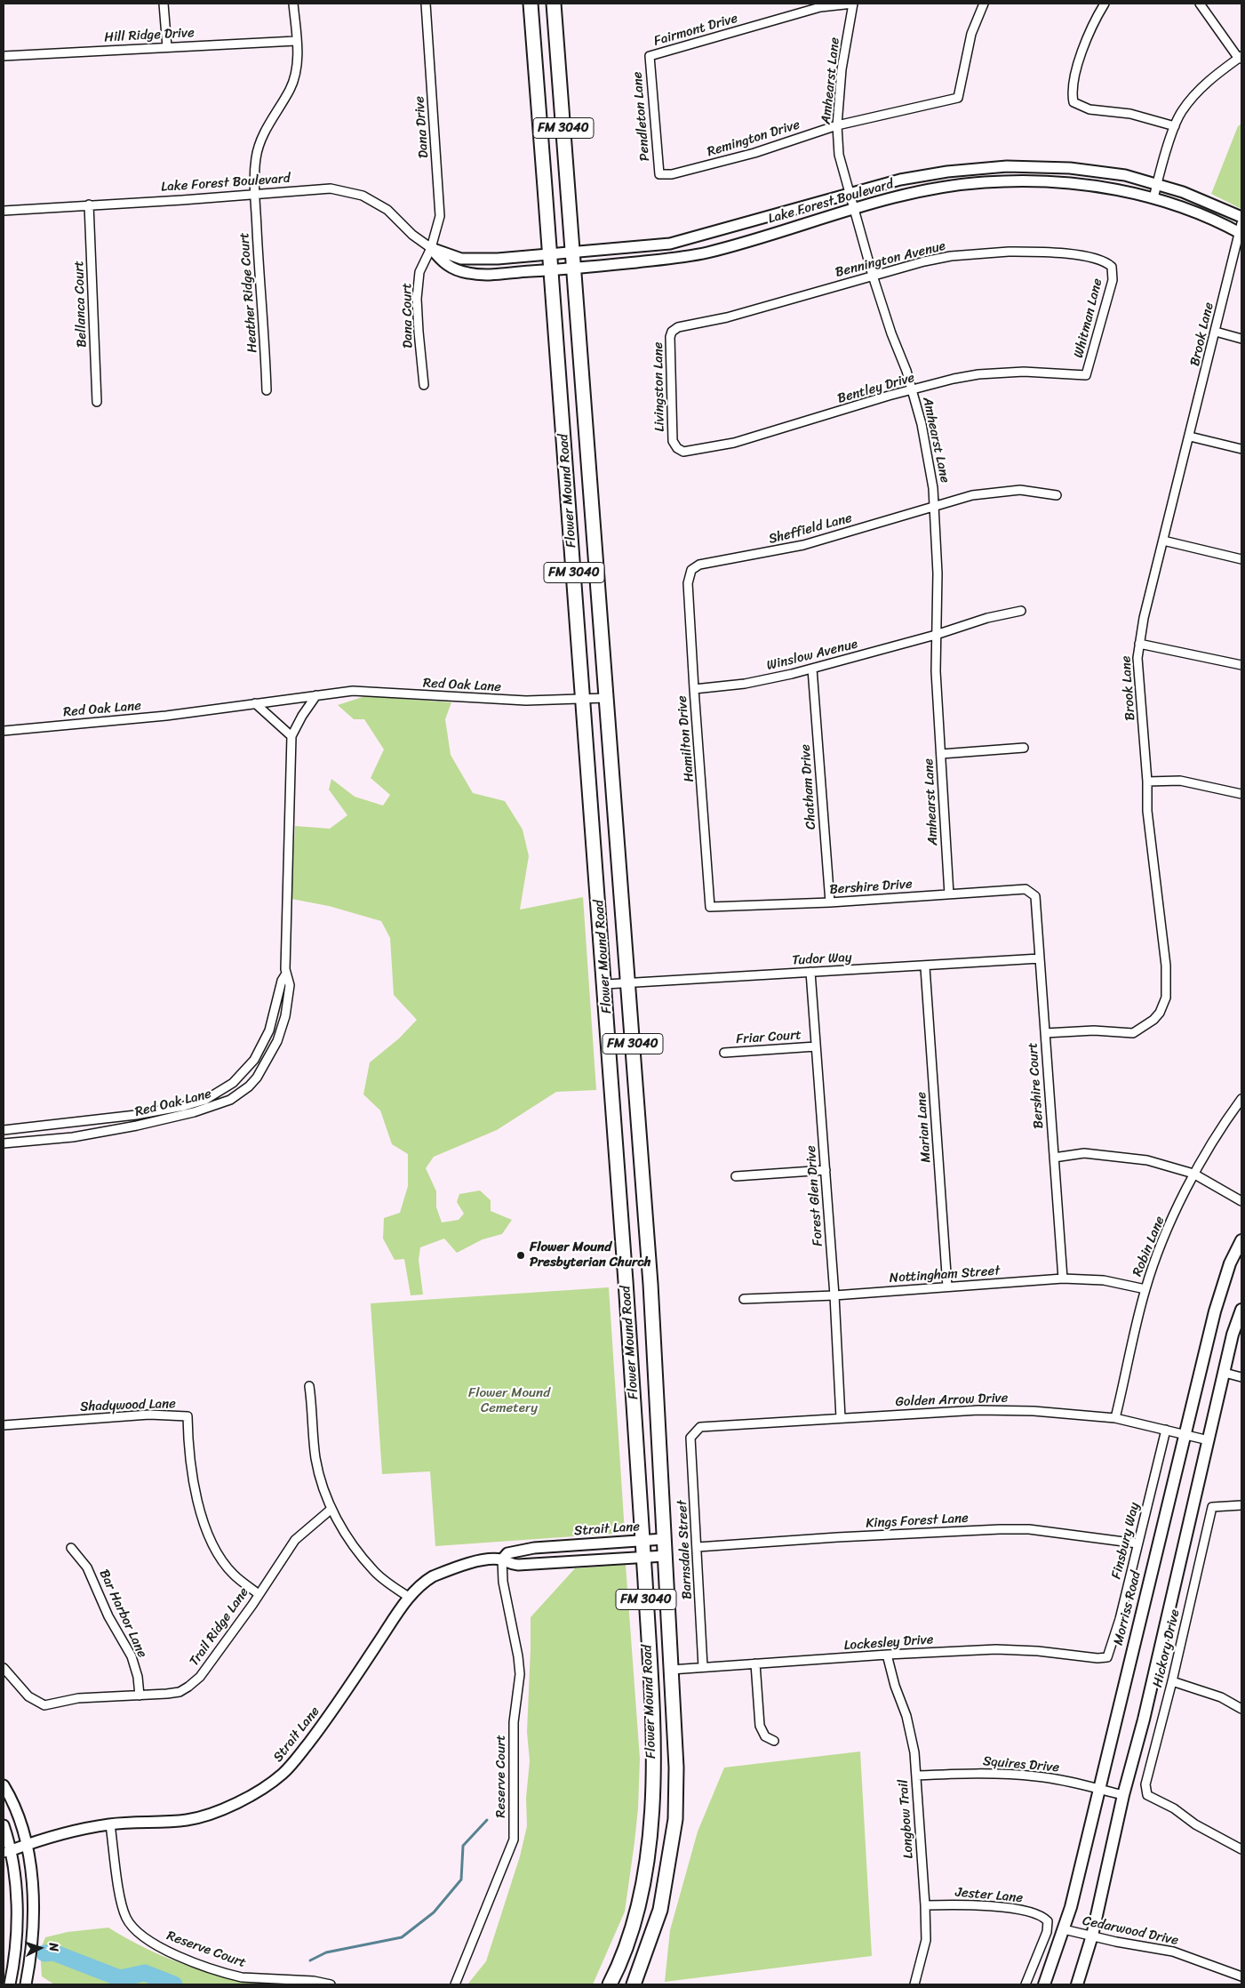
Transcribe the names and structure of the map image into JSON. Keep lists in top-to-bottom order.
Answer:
{
  "streets": {
    "main road": ["FM 3040", "Flower Mound Road", "Morriss Road"],
    "street": [
      "Fairmont Drive",
      "Hill Ridge Drive",
      "Amhearst Lane",
      "Pendleton Lane",
      "Dana Drive",
      "Remington Drive",
      "Lake Forest Boulevard",
      "Bennington Avenue",
      "Heather Ridge Court",
      "Bellanca Court",
      "Dana Court",
      "Whitman Lane",
      "Brook Lane",
      "Livingston Lane",
      "Bentley Drive",
      "Sheffield Lane",
      "Winslow Avenue",
      "Red Oak Lane",
      "Hamilton Drive",
      "Chatham Drive",
      "Bershire Drive",
      "Tudor Way",
      "Friar Court",
      "Bershire Court",
      "Marian Lane",
      "Forest Glen Drive",
      "Robin Lane",
      "Nottingham Street",
      "Golden Arrow Drive",
      "Shadywood Lane",
      "Kings Forest Lane",
      "Strait Lane",
      "Finsbury Way",
      "Barnsdale Street",
      "Bar Harbor Lane",
      "Trail Ridge Lane",
      "Lockesley Drive",
      "Hickory Drive",
      "Squires Drive",
      "Reserve Court",
      "Longbow Trail",
      "Jester Lane",
      "Cedarwood Drive"
    ]
  },
  "crossings": [
    ["Fairmont Drive", "Amhearst Lane"],
    ["Fairmont Drive", "Pendleton Lane"],
    ["Hill Ridge Drive", "Heather Ridge Court"],
    ["Amhearst Lane", "Remington Drive"],
    ["Amhearst Lane", "Lake Forest Boulevard"],
    ["Amhearst Lane", "Bennington Avenue"],
    ["Amhearst Lane", "Bentley Drive"],
    ["Amhearst Lane", "Sheffield Lane"],
    ["Amhearst Lane", "Winslow Avenue"],
    ["Amhearst Lane", "Bershire Drive"],
    ["Pendleton Lane", "Remington Drive"],
    ["Dana Drive", "Lake Forest Boulevard"],
    ["Dana Drive", "Dana Court"],
    ["Lake Forest Boulevard", "Heather Ridge Court"],
    ["Lake Forest Boulevard", "Bellanca Court"],
    ["Lake Forest Boulevard", "Dana Court"],
    ["Lake Forest Boulevard", "Brook Lane"],
    ["Lake Forest Boulevard", "Flower Mound Road"],
    ["Bennington Avenue", "Whitman Lane"],
    ["Bennington Avenue", "Livingston Lane"],
    ["Whitman Lane", "Bentley Drive"],
    ["Brook Lane", "Bershire Court"],
    ["Livingston Lane", "Bentley Drive"],
    ["Flower Mound Road", "Red Oak Lane"],
    ["Flower Mound Road", "Tudor Way"],
    ["Flower Mound Road", "Strait Lane"],
    ["Flower Mound Road", "Lockesley Drive"],
    ["Sheffield Lane", "Hamilton Drive"],
    ["Winslow Avenue", "Hamilton Drive"],
    ["Winslow Avenue", "Chatham Drive"],
    ["Hamilton Drive", "Bershire Drive"],
    ["Chatham Drive", "Bershire Drive"],
    ["Bershire Drive", "Bershire Court"],
    ["Tudor Way", "Bershire Court"],
    ["Tudor Way", "Marian Lane"],
    ["Tudor Way", "Forest Glen Drive"],
    ["Friar Court", "Forest Glen Drive"],
    ["Bershire Court", "Nottingham Street"],
    ["Marian Lane", "Nottingham Street"],
    ["Forest Glen Drive", "Nottingham Street"],
    ["Forest Glen Drive", "Golden Arrow Drive"],
    ["Robin Lane", "Nottingham Street"],
    ["Robin Lane", "Golden Arrow Drive"],
    ["Golden Arrow Drive", "Finsbury Way"],
    ["Golden Arrow Drive", "Barnsdale Street"],
    ["Golden Arrow Drive", "Morriss Road"],
    ["Shadywood Lane", "Trail Ridge Lane"],
    ["Kings Forest Lane", "Finsbury Way"],
    ["Kings Forest Lane", "Barnsdale Street"],
    ["Strait Lane", "Reserve Court"],
    ["Finsbury Way", "Lockesley Drive"],
    ["Barnsdale Street", "Lockesley Drive"],
    ["Morriss Road", "Squires Drive"],
    ["Morriss Road", "Cedarwood Drive"],
    ["Bar Harbor Lane", "Trail Ridge Lane"],
    ["Lockesley Drive", "Longbow Trail"],
    ["Squires Drive", "Longbow Trail"],
    ["Longbow Trail", "Jester Lane"]
  ],
  "parks": ["Flower Mound Cemetery"],
  "places": ["Flower Mound Presbyterian Church"],
  "north": "right"
}
